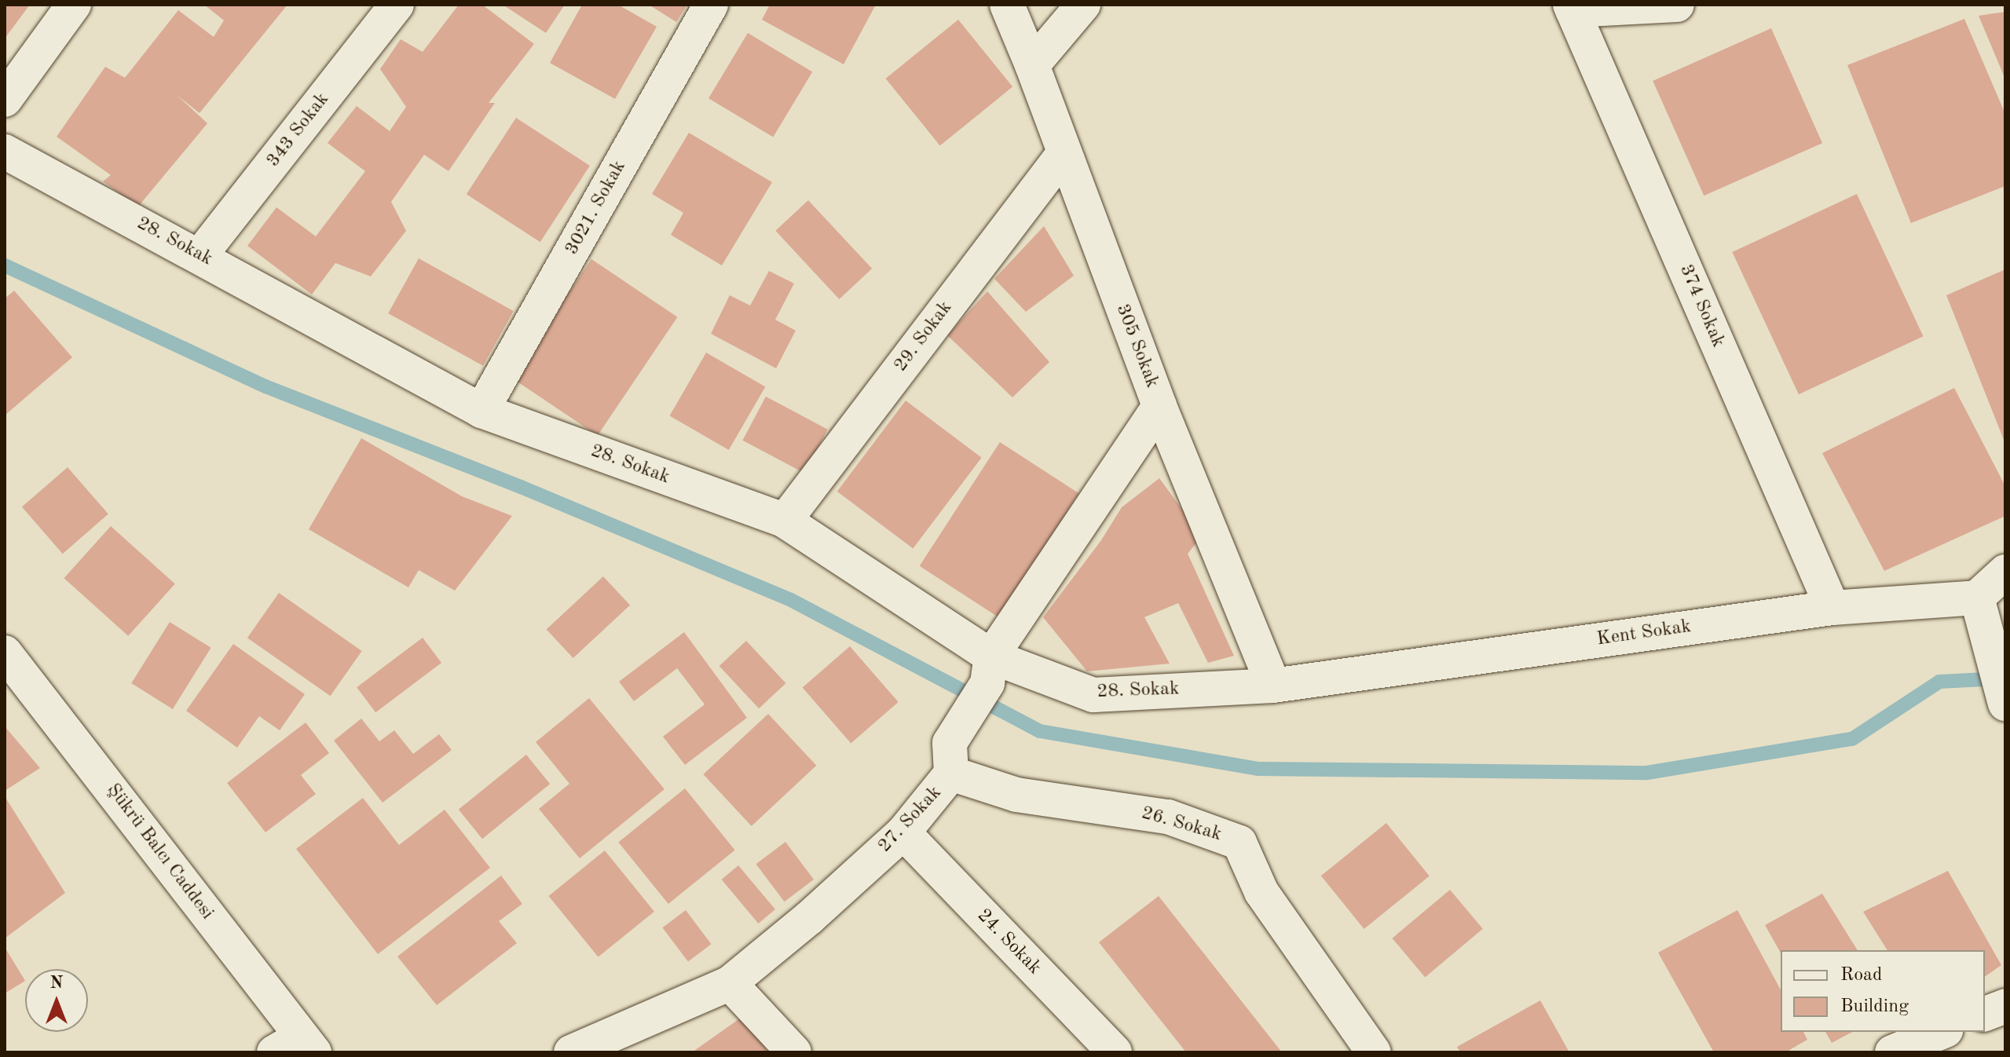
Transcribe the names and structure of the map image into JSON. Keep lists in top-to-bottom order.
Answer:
{
  "streets": {
    "street": [
      "343 Sokak",
      "3021. Sokak",
      "28. Sokak",
      "374 Sokak",
      "29. Sokak",
      "305 Sokak",
      "Kent Sokak",
      "27. Sokak",
      "26. Sokak",
      "Şükrü Balcı Caddesi",
      "24. Sokak"
    ]
  },
  "crossings": [
    ["343 Sokak", "28. Sokak"],
    ["3021. Sokak", "28. Sokak"],
    ["28. Sokak", "29. Sokak"],
    ["28. Sokak", "305 Sokak"],
    ["28. Sokak", "Kent Sokak"],
    ["28. Sokak", "27. Sokak"],
    ["374 Sokak", "Kent Sokak"],
    ["29. Sokak", "305 Sokak"],
    ["305 Sokak", "Kent Sokak"],
    ["305 Sokak", "27. Sokak"],
    ["27. Sokak", "26. Sokak"],
    ["27. Sokak", "24. Sokak"]
  ],
  "legend": ["Road", "Building"],
  "north": "top"
}
